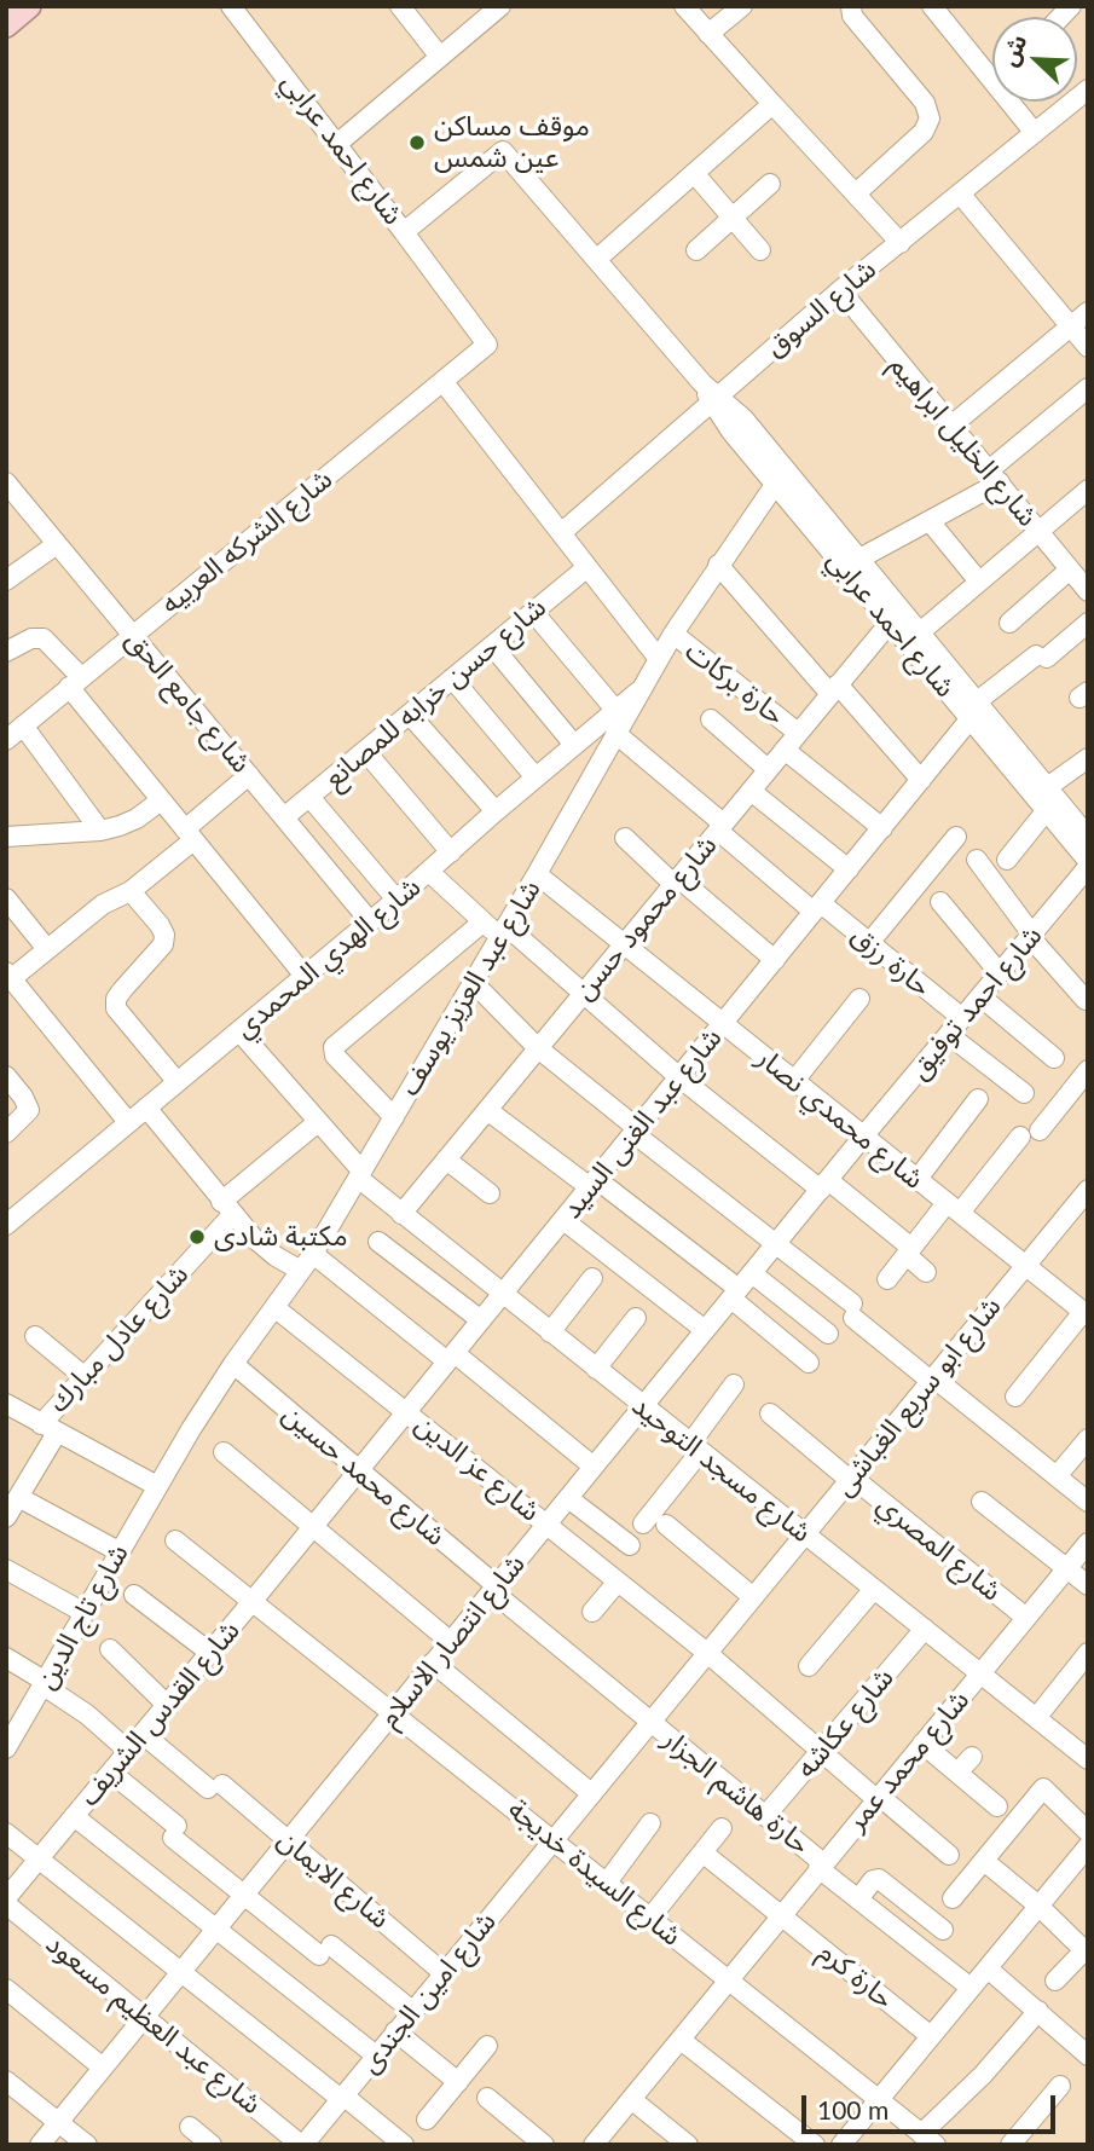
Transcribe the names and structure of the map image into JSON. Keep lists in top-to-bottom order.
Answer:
{
  "streets": {
    "street": [
      "شارع احمد عرابي",
      "شارع السوق",
      "شارع الخليل ابراهيم",
      "شارع الشركه العربيه",
      "حارة بركات",
      "شارع حسن خرابه للمصانع",
      "شارع جامع الحق",
      "شارع محمود حسن",
      "شارع الهدي المحمدي",
      "حارة رزق",
      "شارع عبد العزيز يوسف",
      "شارع احمد توفيق",
      "شارع محمدي نصار",
      "شارع عبد الغنى السيد",
      "شارع عادل مبارك",
      "شارع ابو سريع الغباشى",
      "شارع عز الدين",
      "شارع مسجد التوحيد",
      "شارع محمد حسين",
      "شارع المصري",
      "شارع تاج الدين",
      "شارع انتصار الاسلام",
      "شارع القدس الشريف",
      "شارع عكاشه",
      "شارع محمد عمر",
      "حارة هاشم الجزار",
      "شارع السيدة خديجة",
      "شارع الايمان",
      "حارة كرم",
      "شارع امين الجندى",
      "شارع عبد العظيم مسعود"
    ]
  },
  "crossings": [
    ["شارع احمد عرابي", "شارع السوق"],
    ["شارع احمد عرابي", "شارع الشركه العربيه"],
    ["شارع احمد عرابي", "شارع محمود حسن"],
    ["شارع احمد عرابي", "شارع عبد العزيز يوسف"],
    ["شارع احمد عرابي", "شارع عبد الغنى السيد"],
    ["شارع السوق", "شارع الخليل ابراهيم"],
    ["شارع الشركه العربيه", "شارع جامع الحق"],
    ["حارة بركات", "شارع محمود حسن"],
    ["حارة بركات", "شارع عبد العزيز يوسف"],
    ["شارع حسن خرابه للمصانع", "شارع جامع الحق"],
    ["شارع جامع الحق", "شارع الهدي المحمدي"],
    ["شارع محمود حسن", "حارة رزق"],
    ["شارع محمود حسن", "شارع محمدي نصار"],
    ["شارع محمود حسن", "شارع مسجد التوحيد"],
    ["شارع الهدي المحمدي", "شارع عبد العزيز يوسف"],
    ["شارع الهدي المحمدي", "شارع مسجد التوحيد"],
    ["حارة رزق", "شارع عبد العزيز يوسف"],
    ["حارة رزق", "شارع احمد توفيق"],
    ["حارة رزق", "شارع عبد الغنى السيد"],
    ["شارع عبد العزيز يوسف", "شارع محمدي نصار"],
    ["شارع عبد العزيز يوسف", "شارع عز الدين"],
    ["شارع عبد العزيز يوسف", "شارع مسجد التوحيد"],
    ["شارع عبد العزيز يوسف", "شارع محمد حسين"],
    ["شارع عبد العزيز يوسف", "شارع تاج الدين"],
    ["شارع احمد توفيق", "شارع محمدي نصار"],
    ["شارع احمد توفيق", "شارع انتصار الاسلام"],
    ["شارع محمدي نصار", "شارع عبد الغنى السيد"],
    ["شارع محمدي نصار", "شارع ابو سريع الغباشى"],
    ["شارع محمدي نصار", "شارع انتصار الاسلام"],
    ["شارع عبد الغنى السيد", "شارع عز الدين"],
    ["شارع عبد الغنى السيد", "شارع مسجد التوحيد"],
    ["شارع عبد الغنى السيد", "شارع محمد حسين"],
    ["شارع عبد الغنى السيد", "شارع القدس الشريف"],
    ["شارع عادل مبارك", "شارع مسجد التوحيد"],
    ["شارع ابو سريع الغباشى", "شارع عز الدين"],
    ["شارع ابو سريع الغباشى", "شارع مسجد التوحيد"],
    ["شارع ابو سريع الغباشى", "شارع محمد حسين"],
    ["شارع ابو سريع الغباشى", "شارع المصري"],
    ["شارع ابو سريع الغباشى", "حارة هاشم الجزار"],
    ["شارع ابو سريع الغباشى", "شارع السيدة خديجة"],
    ["شارع ابو سريع الغباشى", "شارع امين الجندى"],
    ["شارع عز الدين", "شارع انتصار الاسلام"],
    ["شارع عز الدين", "شارع عكاشه"],
    ["شارع عز الدين", "شارع محمد عمر"],
    ["شارع مسجد التوحيد", "شارع انتصار الاسلام"],
    ["شارع مسجد التوحيد", "شارع عكاشه"],
    ["شارع مسجد التوحيد", "شارع محمد عمر"],
    ["شارع محمد حسين", "شارع انتصار الاسلام"],
    ["شارع محمد حسين", "حارة هاشم الجزار"],
    ["شارع المصري", "شارع محمد عمر"],
    ["شارع انتصار الاسلام", "شارع السيدة خديجة"],
    ["شارع انتصار الاسلام", "شارع الايمان"],
    ["شارع انتصار الاسلام", "شارع عبد العظيم مسعود"],
    ["شارع القدس الشريف", "شارع السيدة خديجة"],
    ["شارع القدس الشريف", "شارع الايمان"],
    ["شارع القدس الشريف", "شارع عبد العظيم مسعود"],
    ["شارع عكاشه", "حارة هاشم الجزار"],
    ["شارع محمد عمر", "حارة هاشم الجزار"],
    ["شارع محمد عمر", "شارع السيدة خديجة"],
    ["شارع محمد عمر", "حارة كرم"],
    ["شارع السيدة خديجة", "شارع امين الجندى"],
    ["شارع الايمان", "شارع امين الجندى"],
    ["شارع امين الجندى", "شارع عبد العظيم مسعود"]
  ],
  "places": ["موقف مساكن عين شمس", "مكتبة شادى"],
  "scale_bar": "100 m",
  "north": "top left"
}
